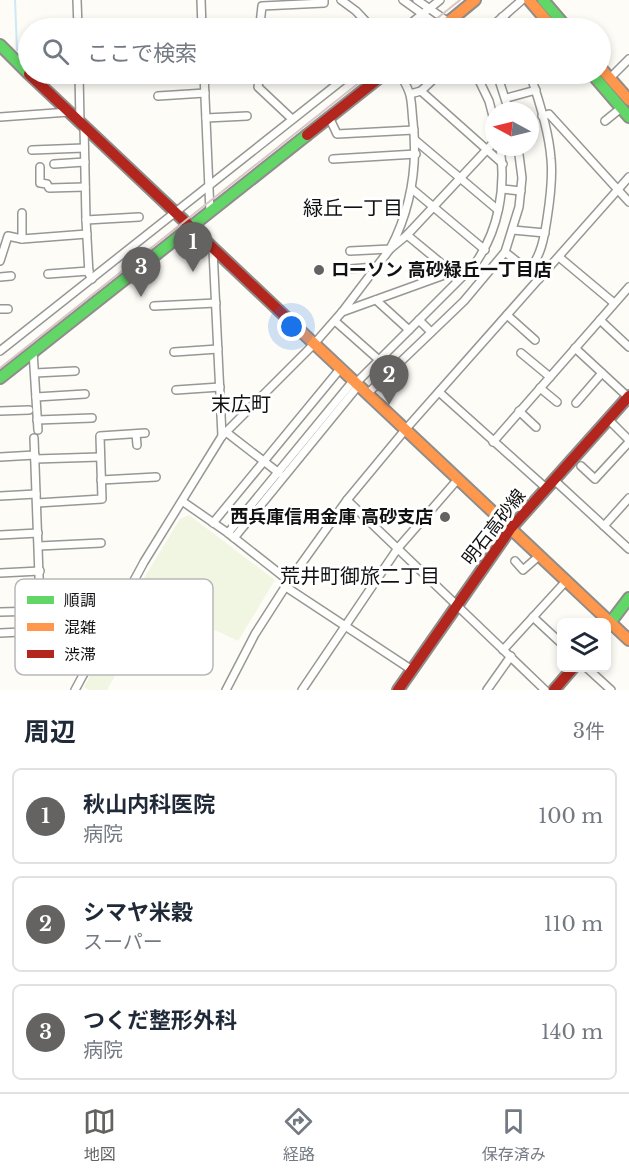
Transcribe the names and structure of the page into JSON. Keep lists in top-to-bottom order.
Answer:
{
  "streets": {
    "street": ["明石高砂線"]
  },
  "districts": ["緑丘一丁目", "末広町", "荒井町御旅二丁目"],
  "places": ["ローソン 高砂緑丘一丁目店", "西兵庫信用金庫 高砂支店"],
  "legend": ["順調", "混雑", "渋滞"],
  "north": "left",
  "page": {
    "search": "ここで検索",
    "pins": ["1", "3", "2"],
    "heading": ["周辺", "3件"],
    "list": [
      {
        "mark": "1",
        "name": "秋山内科医院",
        "note": "病院",
        "value": "100 m"
      },
      {
        "mark": "2",
        "name": "シマヤ米穀",
        "note": "スーパー",
        "value": "110 m"
      },
      {
        "mark": "3",
        "name": "つくだ整形外科",
        "note": "病院",
        "value": "140 m"
      }
    ],
    "nav": ["地図", "経路", "保存済み"]
  }
}
